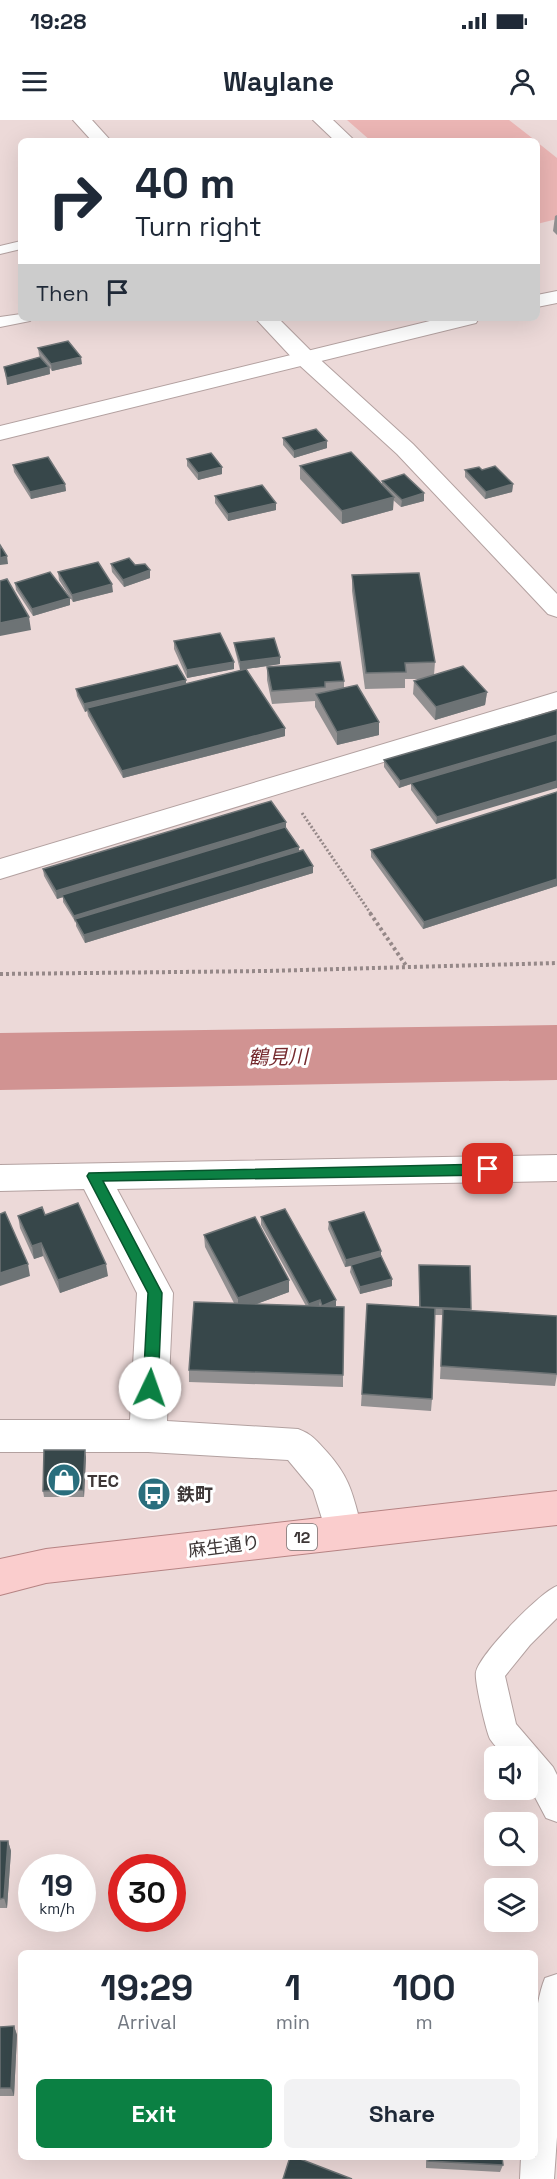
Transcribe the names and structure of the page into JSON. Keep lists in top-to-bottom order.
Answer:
{
  "streets": {
    "main road": ["12", "麻生通り"]
  },
  "crossings": [
    ["12", "麻生通り"]
  ],
  "water": ["鶴見川"],
  "places": {
    "shop": ["TEC"],
    "bus stop": ["鉄町"]
  },
  "page": {
    "status": "19:28",
    "header": "Waylane",
    "turn": ["40 m", "Turn right"],
    "then": "Then",
    "speed": "19 km/h",
    "limit": "30",
    "eta": [
      "19:29",
      "Arrival",
      "1",
      "min",
      "100",
      "m"
    ],
    "buttons": ["Exit", "Share"]
  }
}
